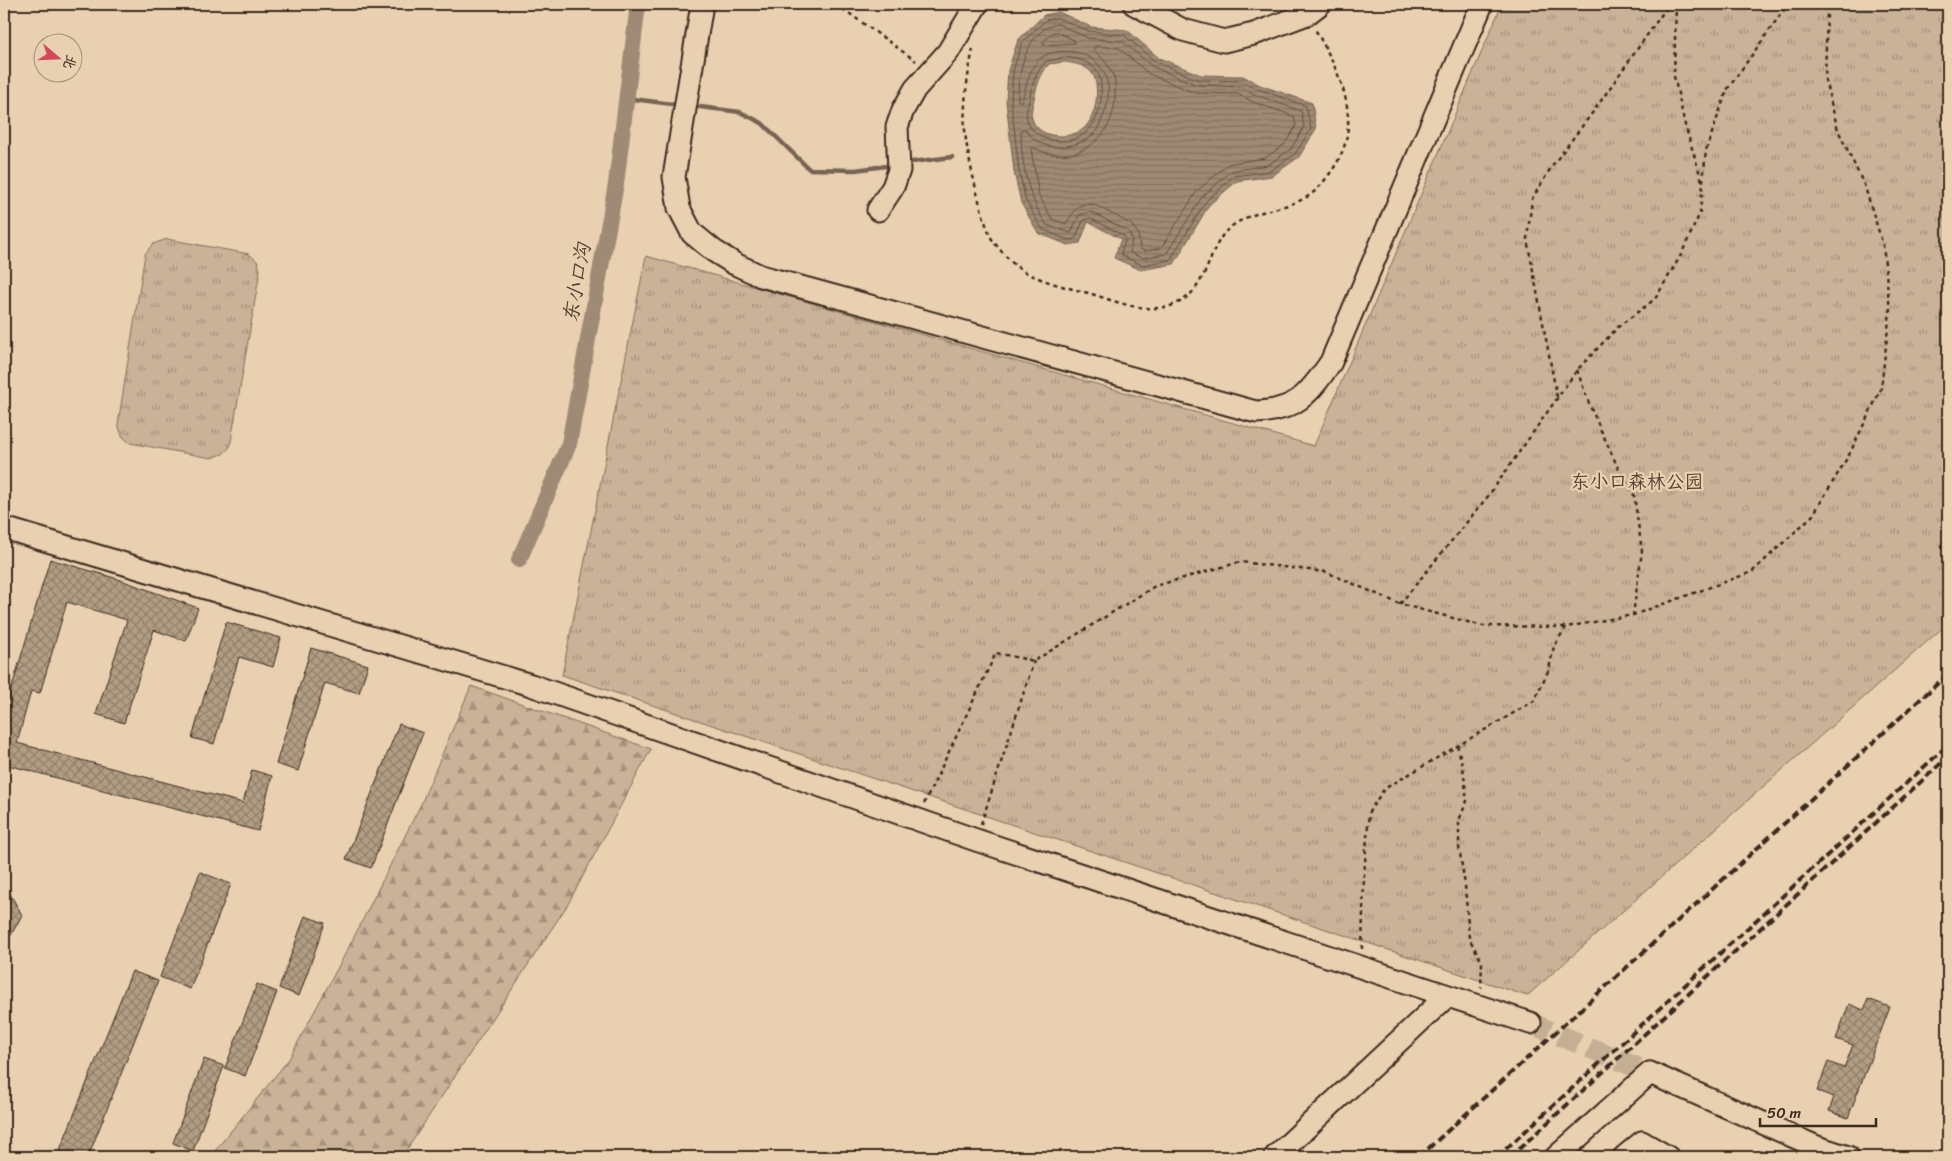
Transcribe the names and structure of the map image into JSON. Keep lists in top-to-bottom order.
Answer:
{
  "water": ["东小口沟"],
  "parks": ["东小口森林公园"],
  "scale_bar": "50 m",
  "north": "right"
}
